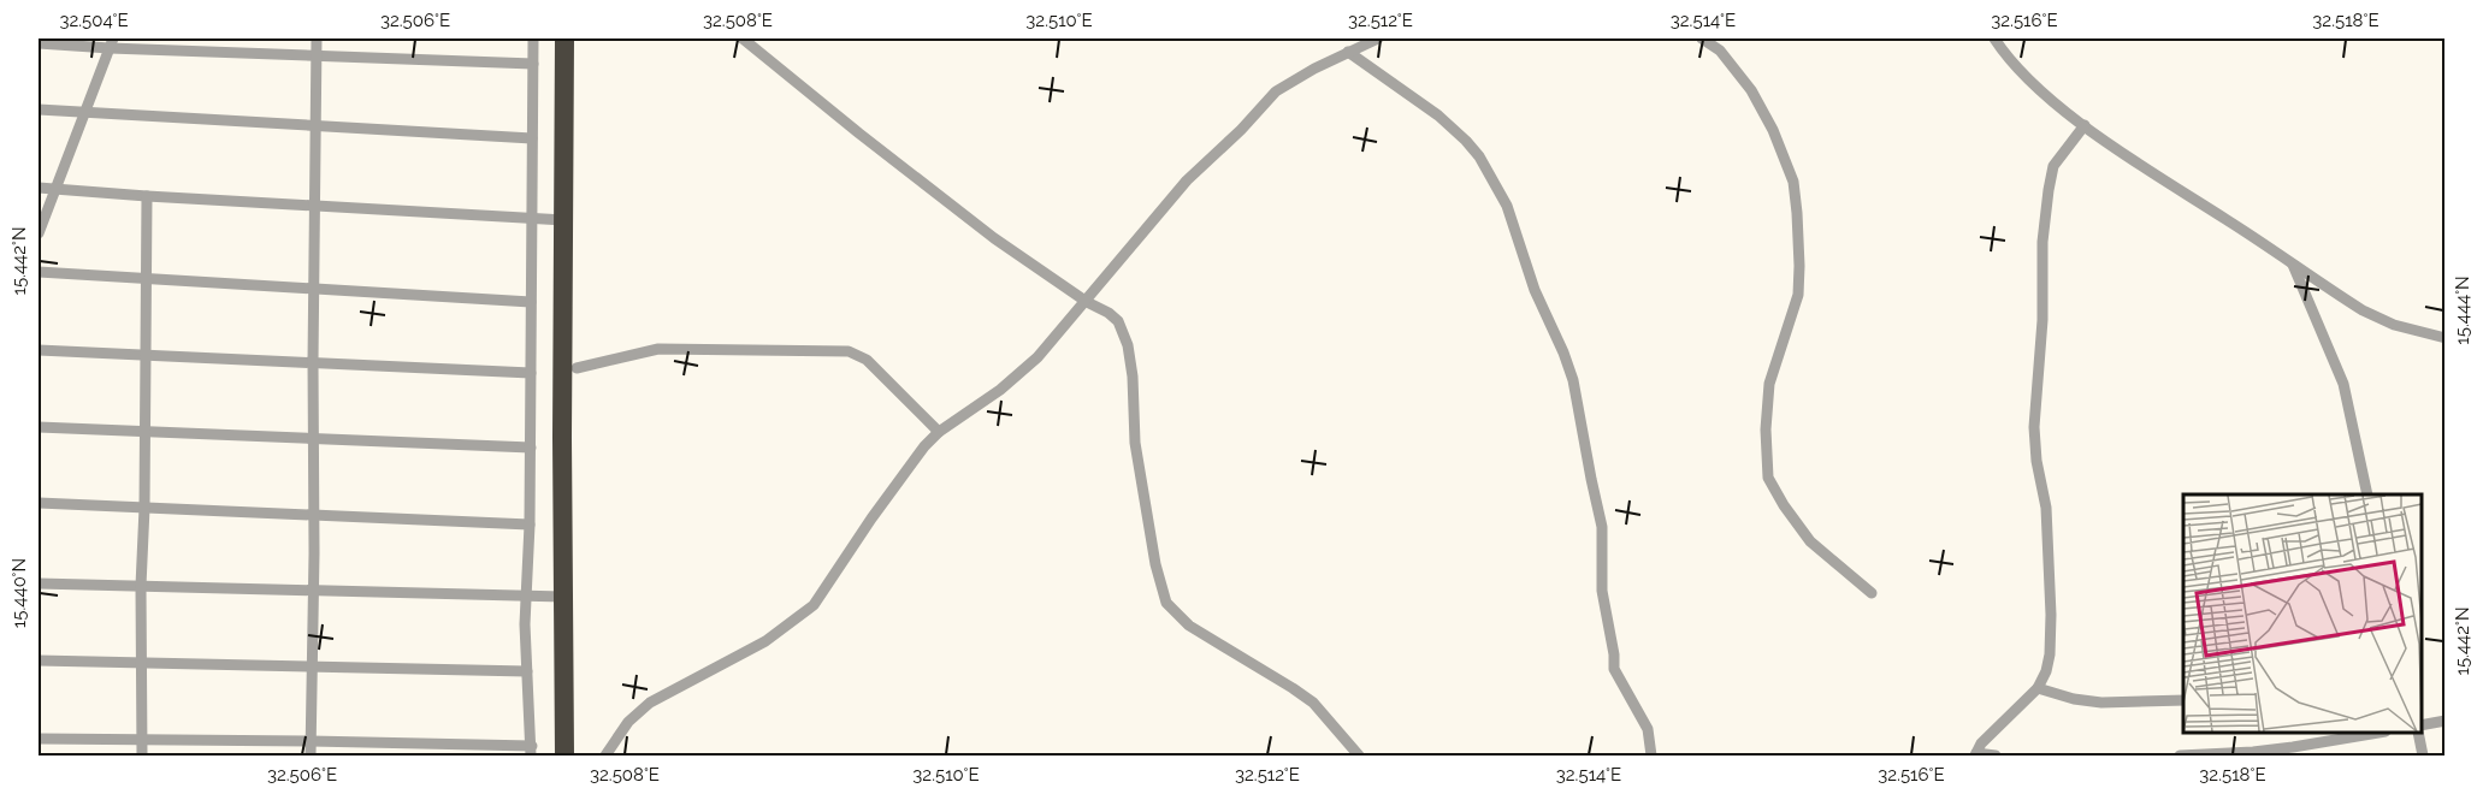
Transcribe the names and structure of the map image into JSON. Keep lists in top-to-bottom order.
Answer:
{
  "coordinates": [
    "32.504°E",
    "32.506°E",
    "32.508°E",
    "32.510°E",
    "32.512°E",
    "32.514°E",
    "32.516°E",
    "32.518°E",
    "15.442°N",
    "15.444°N",
    "15.440°N"
  ]
}
